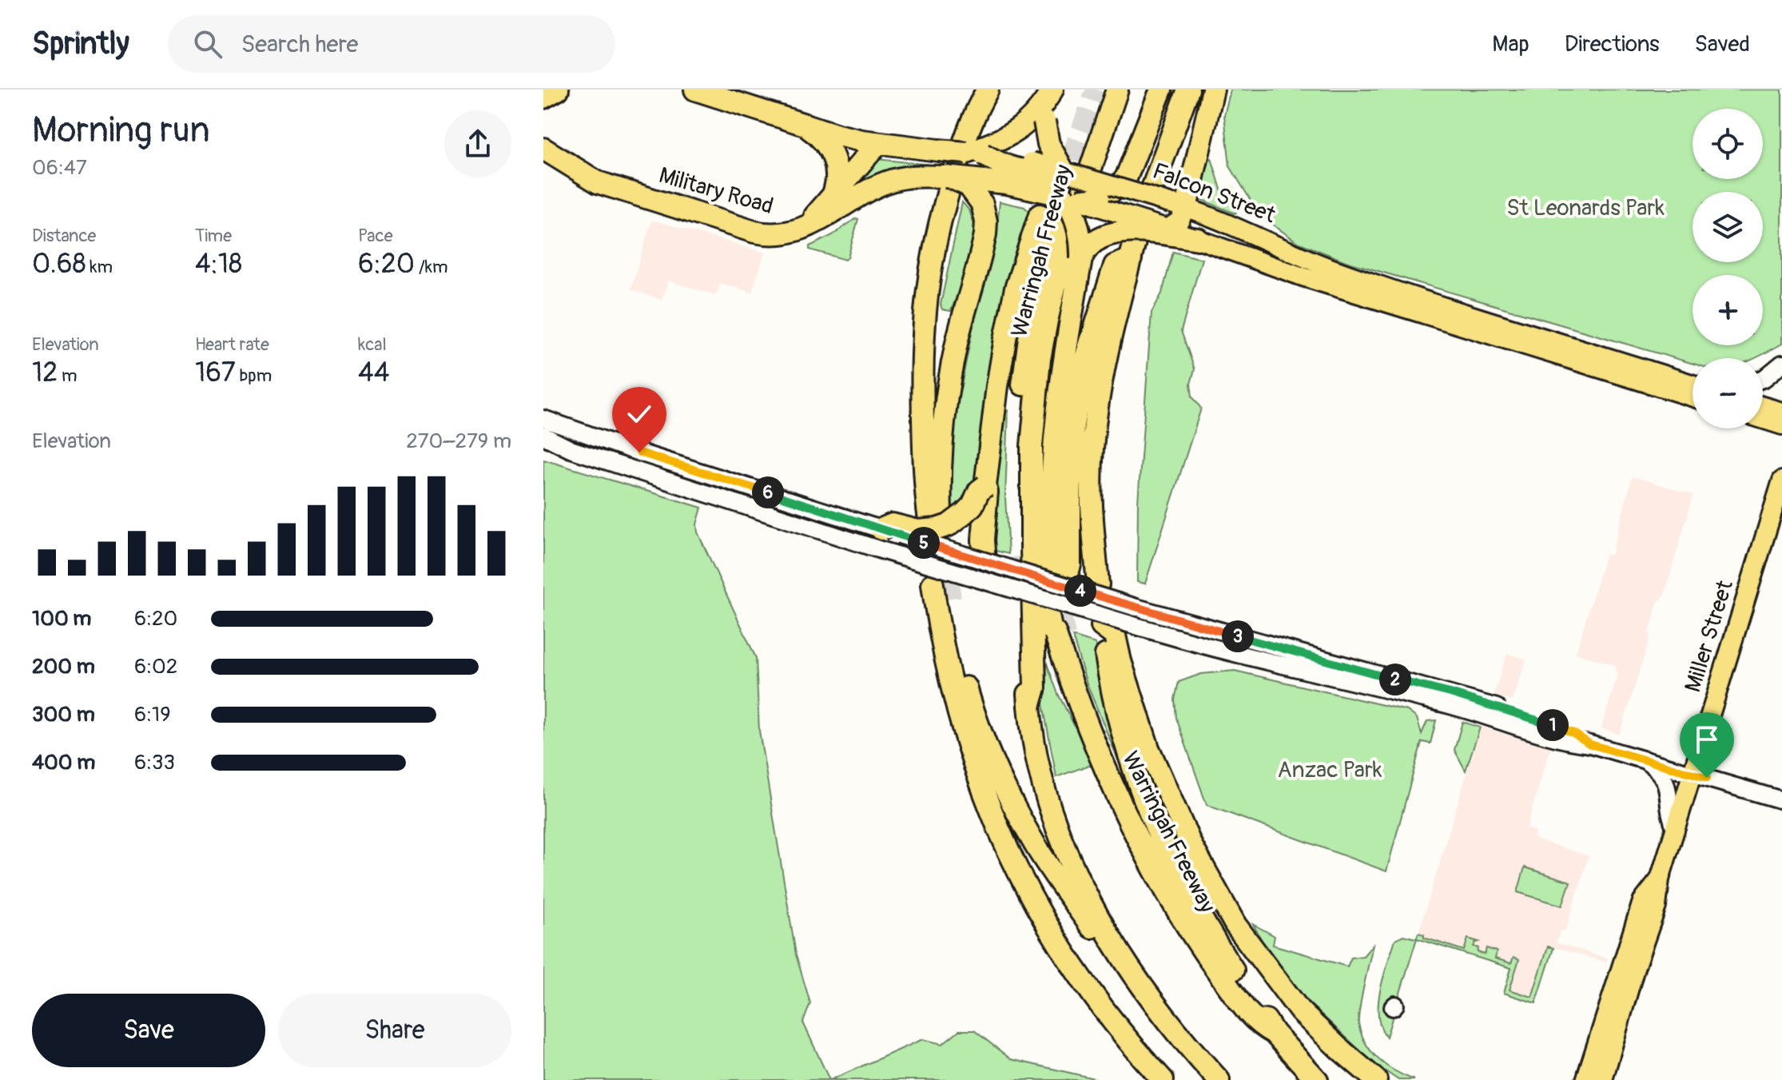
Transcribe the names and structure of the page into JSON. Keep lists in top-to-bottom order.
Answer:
{
  "streets": {
    "highway": ["Military Road", "Falcon Street", "Warringah Freeway"],
    "main road": ["Miller Street"]
  },
  "parks": ["St Leonards Park", "Anzac Park"],
  "page": {
    "header": "Sprintly",
    "search": "Search here",
    "nav": ["Map", "Directions", "Saved"],
    "heading": ["Morning run", "06:47"],
    "map_buttons": ["+", "−"],
    "stats": [
      ["Distance", "0.68 km"],
      ["Time", "4:18"],
      ["Pace", "6:20 /km"],
      ["Elevation", "12 m"],
      ["Heart rate", "167 bpm"],
      ["kcal", "44"]
    ],
    "chart": ["Elevation", "270–279 m"],
    "pins": [
      "6",
      "5",
      "4",
      "3",
      "2",
      "1"
    ],
    "list": [
      {
        "name": "100 m",
        "note": "6:20"
      },
      {
        "name": "200 m",
        "note": "6:02"
      },
      {
        "name": "300 m",
        "note": "6:19"
      },
      {
        "name": "400 m",
        "note": "6:33"
      }
    ],
    "buttons": ["Save", "Share"]
  }
}
